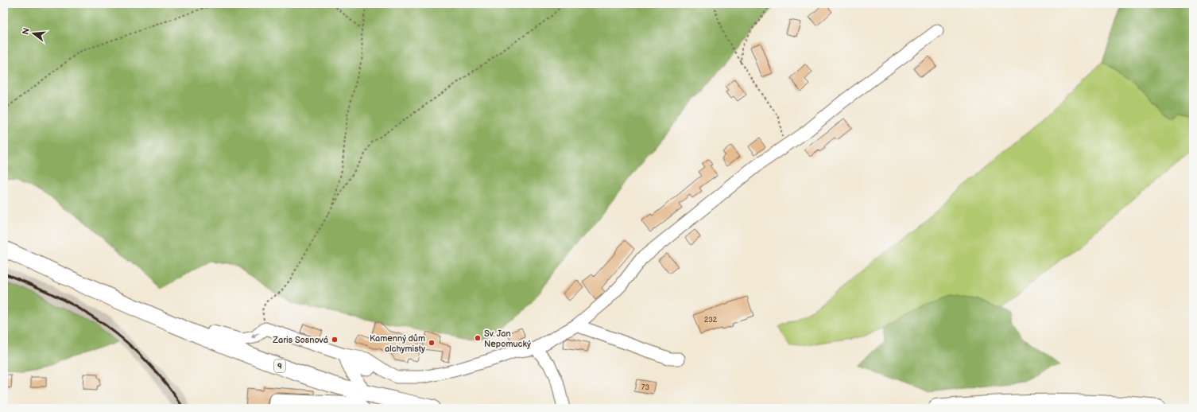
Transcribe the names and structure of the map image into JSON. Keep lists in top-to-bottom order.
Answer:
{
  "streets": {
    "main road": ["9"]
  },
  "places": ["Sv. Jan Nepomucký", "Zaris Sosnová", "Kamenný dům alchymisty"],
  "house_numbers": ["232", "73"],
  "north": "left"
}
